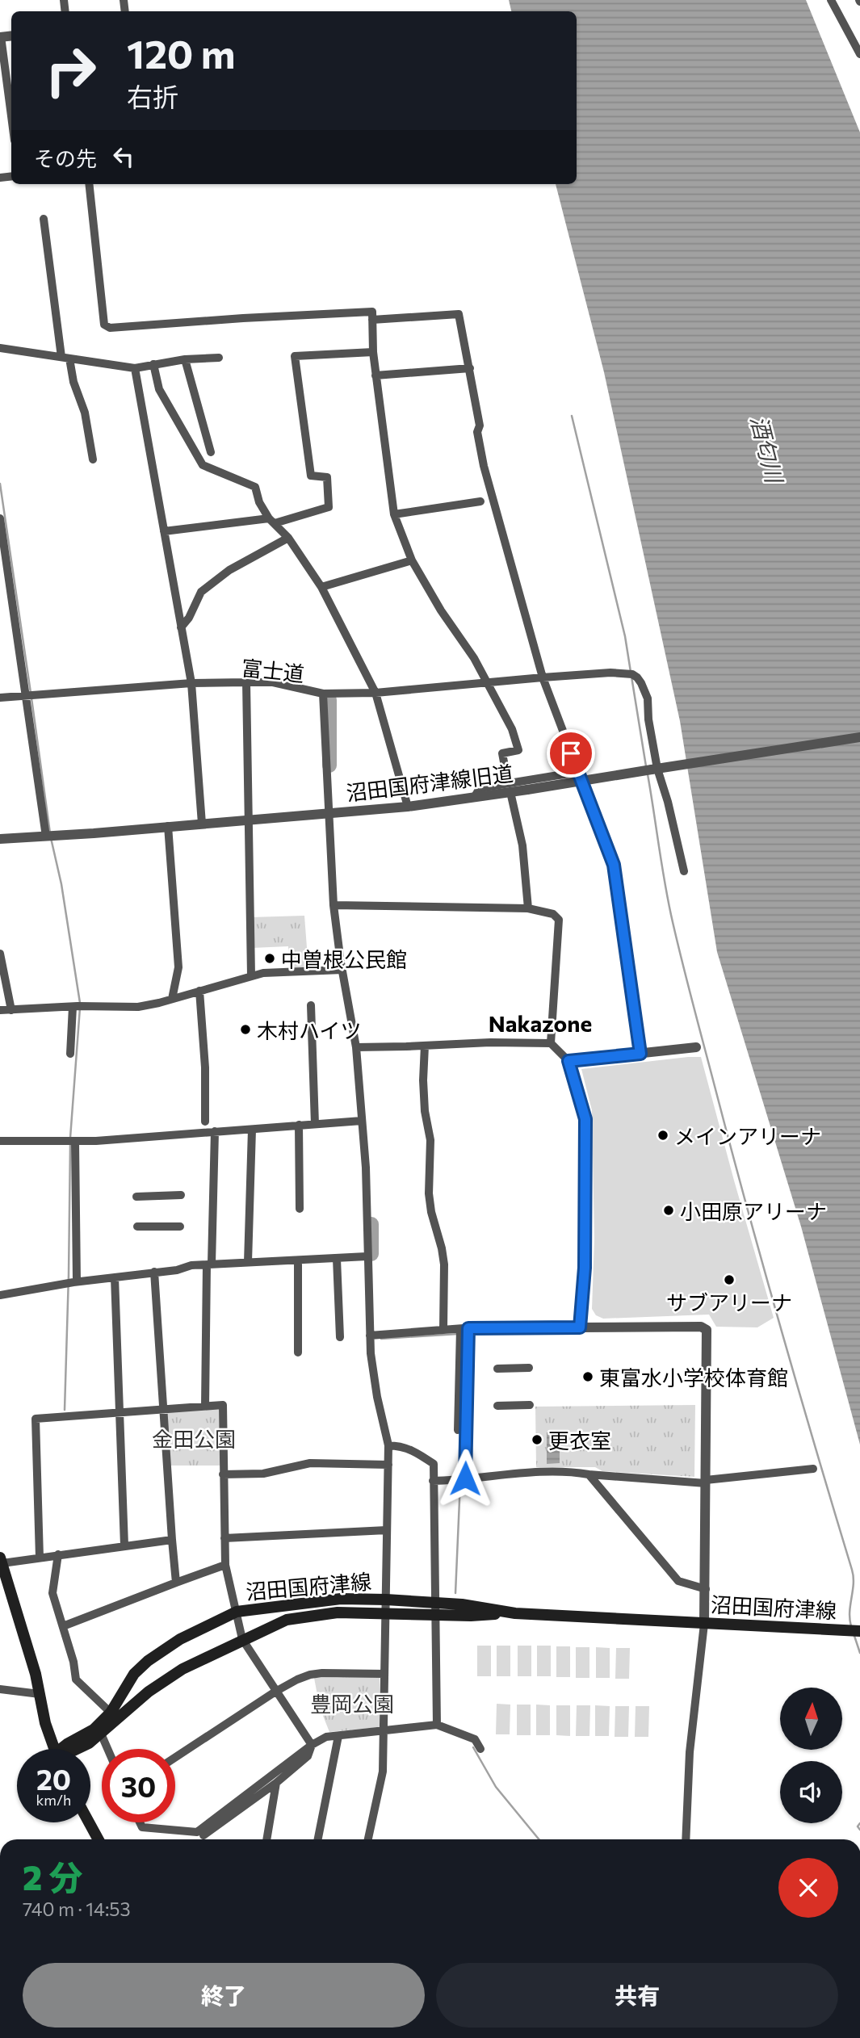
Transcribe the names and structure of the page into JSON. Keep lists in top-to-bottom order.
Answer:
{
  "streets": {
    "main road": ["沼田国府津線"],
    "street": ["富士道", "沼田国府津線旧道"]
  },
  "crossings": [
    ["富士道", "沼田国府津線旧道"]
  ],
  "districts": ["Nakazone"],
  "water": ["酒匂川"],
  "parks": ["金田公園", "豊岡公園"],
  "places": [
    "中曽根公民館",
    "木村ハイツ",
    "メインアリーナ",
    "小田原アリーナ",
    "サブアリーナ",
    "東富水小学校体育館",
    "更衣室"
  ],
  "north": "top",
  "page": {
    "turn": ["120 m", "右折"],
    "then": "その先",
    "speed": "20 km/h",
    "limit": "30",
    "heading": ["2 分", "740 m · 14:53"],
    "buttons": ["終了", "共有"]
  }
}
